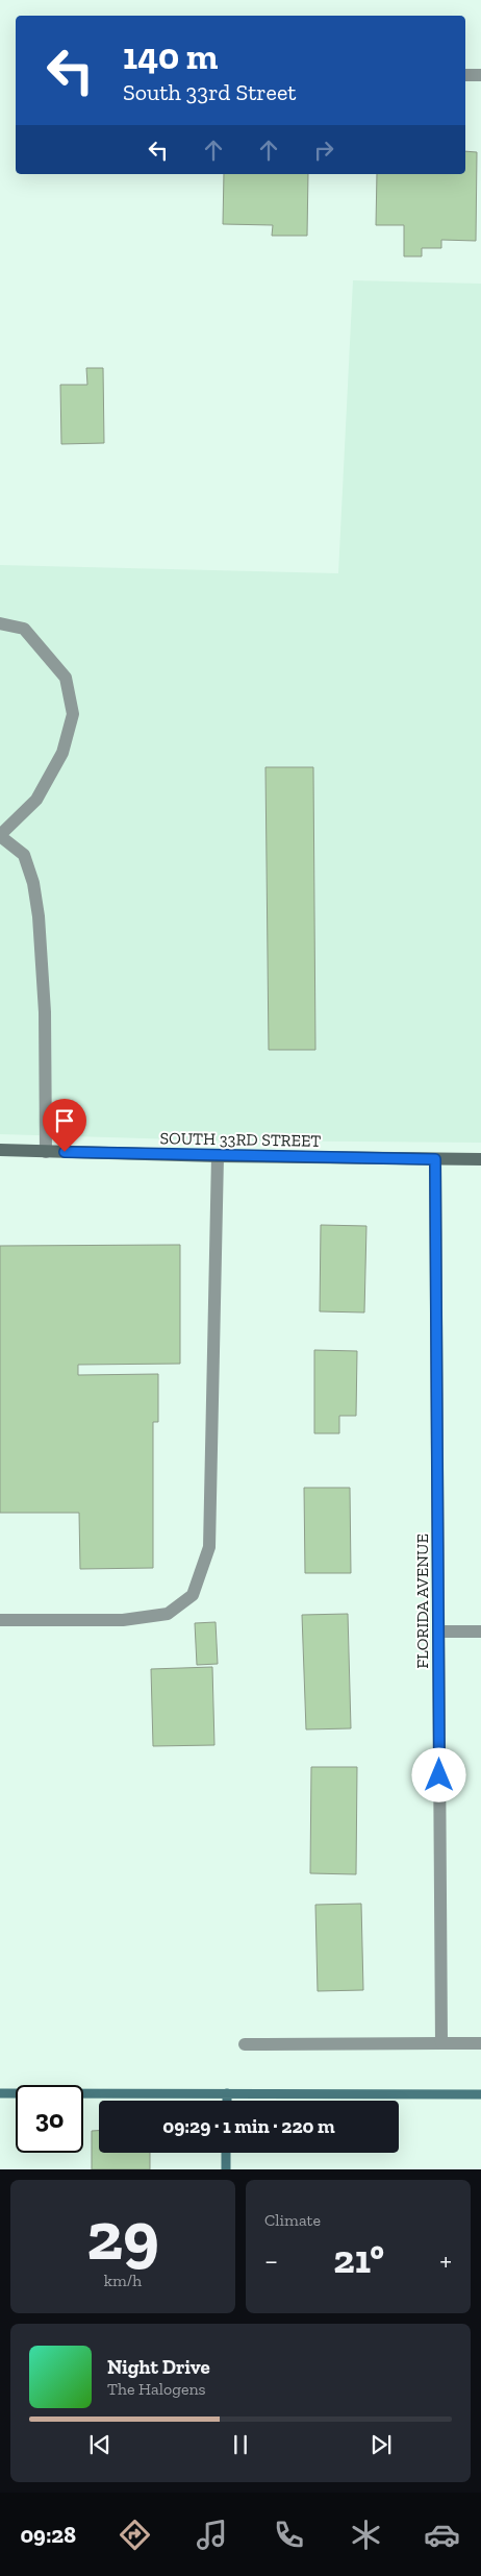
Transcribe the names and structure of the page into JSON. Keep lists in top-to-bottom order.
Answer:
{
  "streets": {
    "street": ["SOUTH 33RD STREET", "FLORIDA AVENUE"]
  },
  "crossings": [
    ["SOUTH 33RD STREET", "FLORIDA AVENUE"]
  ],
  "page": {
    "turn": ["140 m", "South 33rd Street"],
    "limit": "30",
    "trip": "09:29 · 1 min · 220 m",
    "tile": [
      ["29", "km/h"],
      "Climate"
    ],
    "heat": ["−", "21°", "+"],
    "song": ["Night Drive", "The Halogens"],
    "tabs": "09:28"
  }
}
